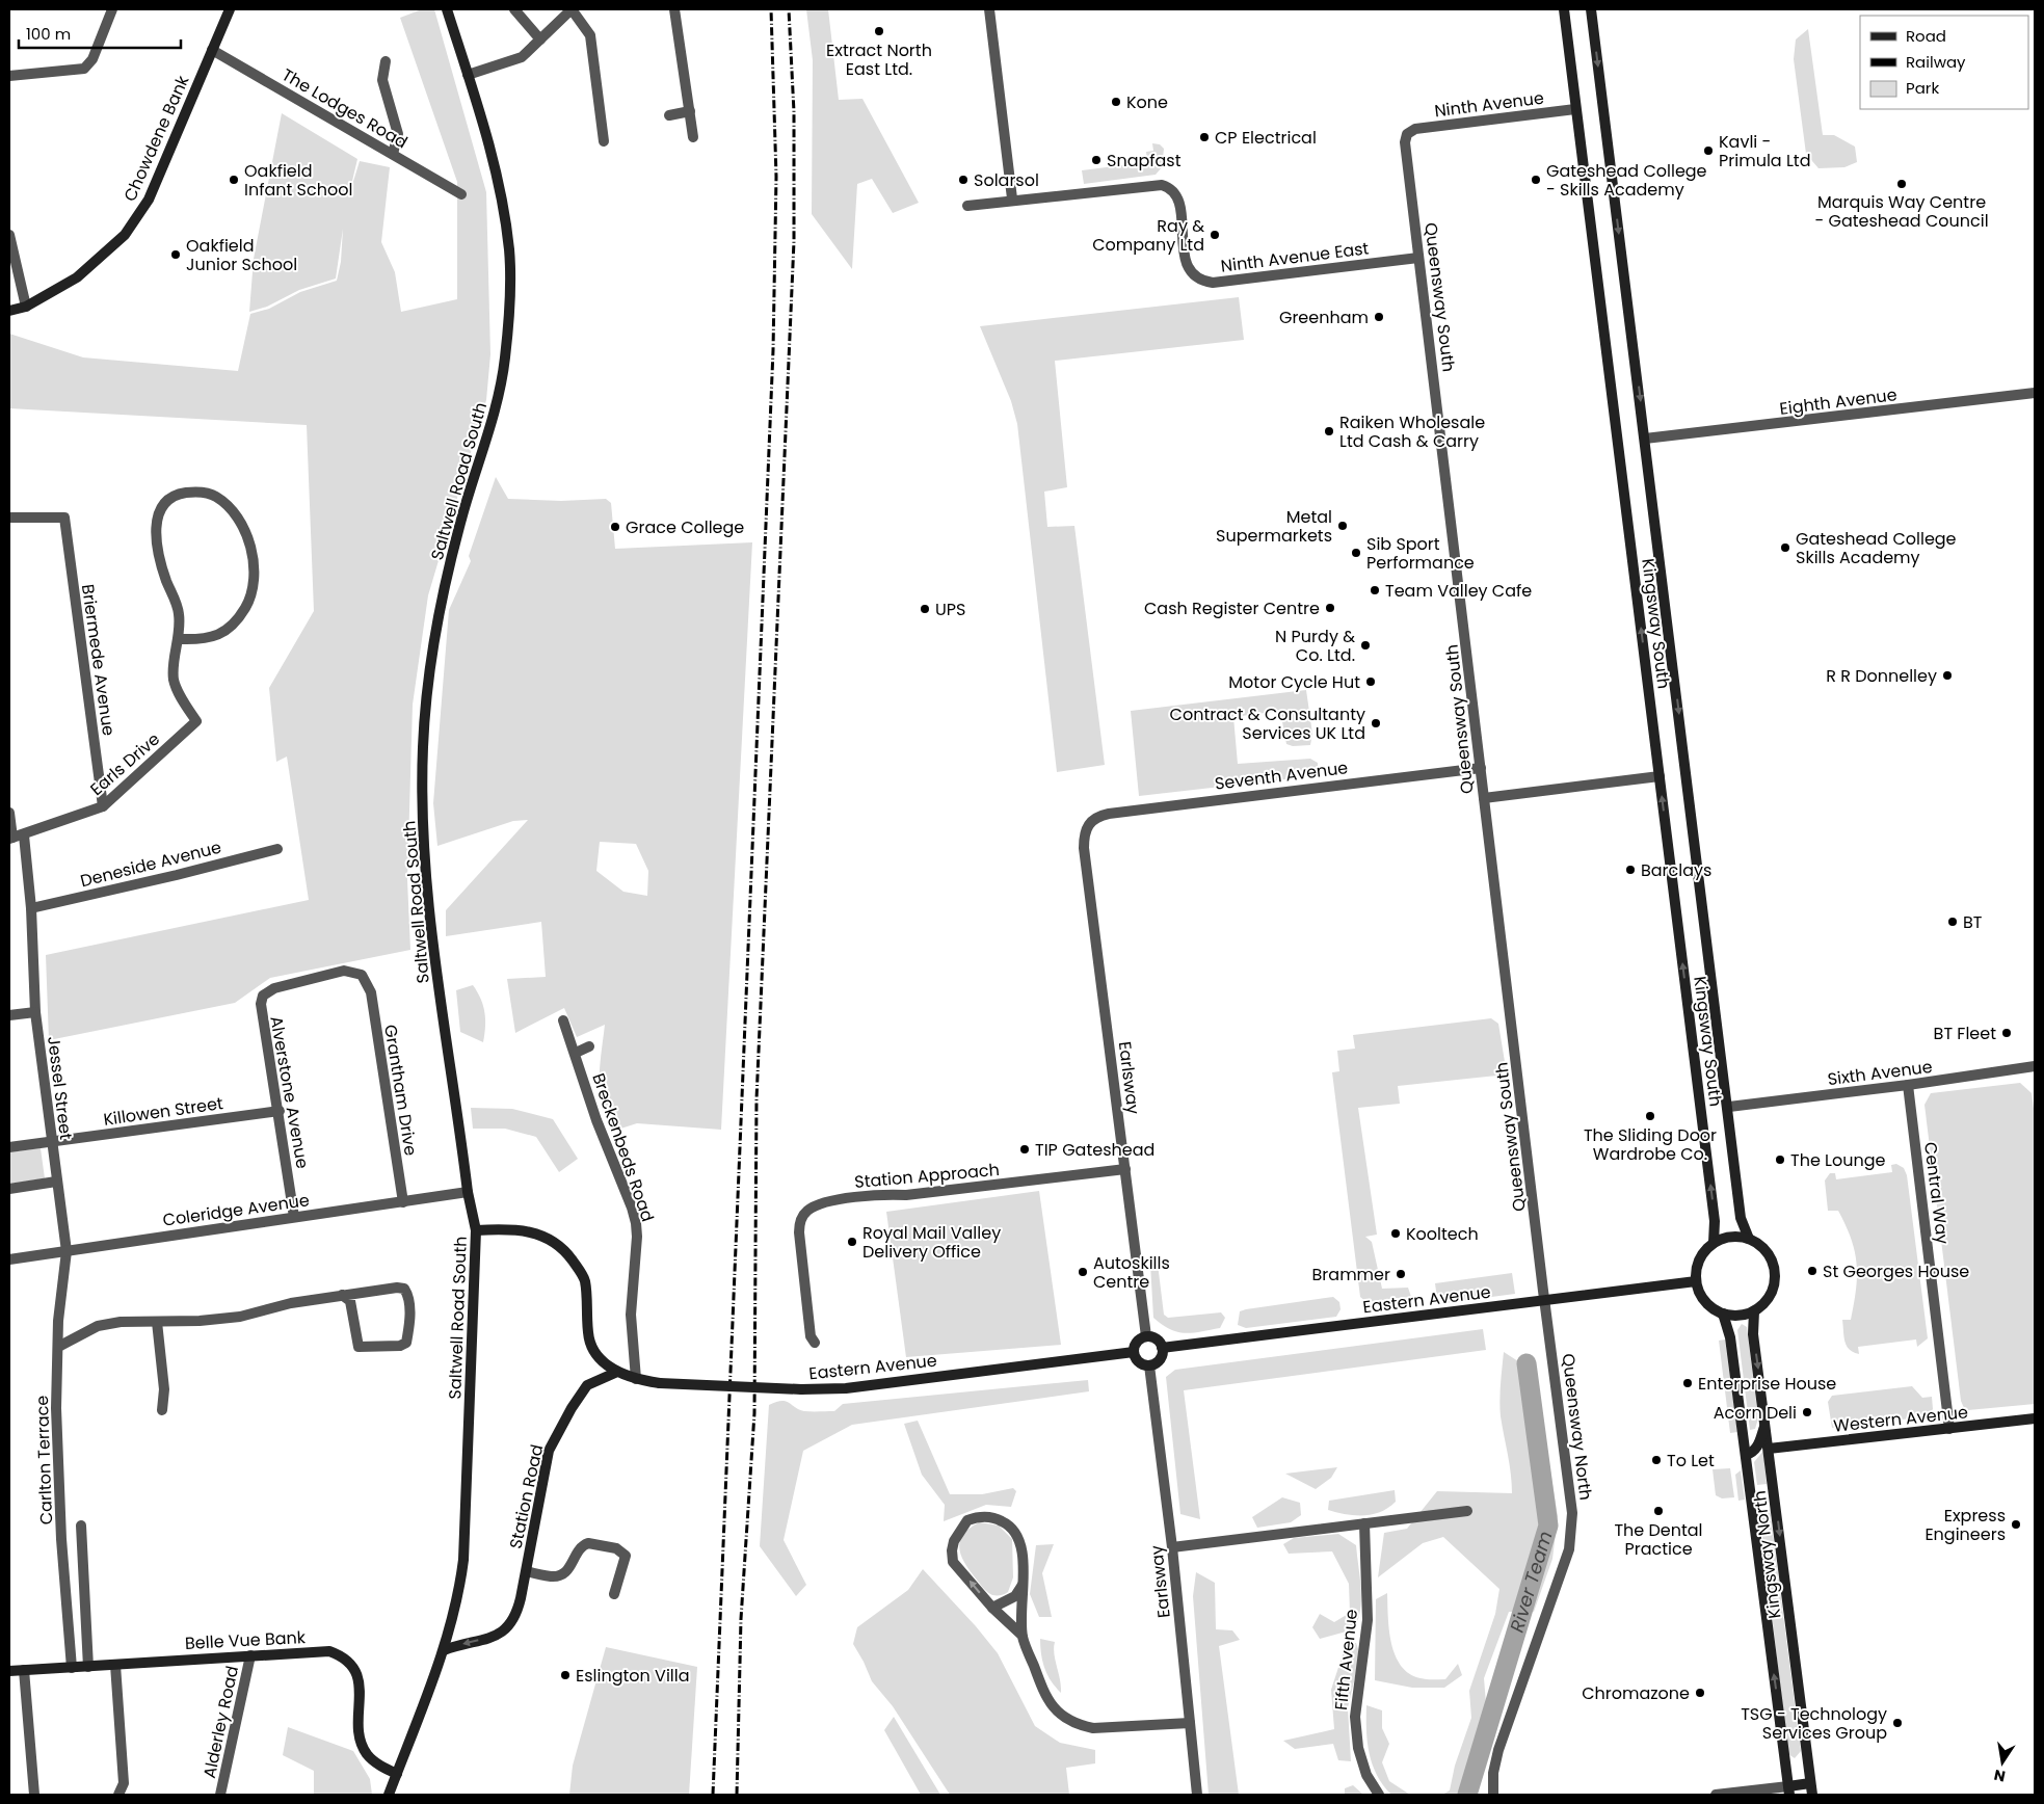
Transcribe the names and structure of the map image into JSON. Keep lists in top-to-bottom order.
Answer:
{
  "streets": {
    "street": [
      "Ninth Avenue",
      "The Lodges Road",
      "Chowdene Bank",
      "Ninth Avenue East",
      "Queensway South",
      "Eighth Avenue",
      "Saltwell Road South",
      "Kingsway South",
      "Briermede Avenue",
      "Earls Drive",
      "Seventh Avenue",
      "Deneside Avenue",
      "Sixth Avenue",
      "Earlsway",
      "Jessel Street",
      "Grantham Drive",
      "Alverstone Avenue",
      "Killowen Street",
      "Breckenbeds Road",
      "Station Approach",
      "Central Way",
      "Coleridge Avenue",
      "Eastern Avenue",
      "Western Avenue",
      "Queensway North",
      "Carlton Terrace",
      "Station Road",
      "Kingsway North",
      "Belle Vue Bank",
      "Fifth Avenue",
      "Alderley Road"
    ]
  },
  "crossings": [
    ["Ninth Avenue", "Queensway South"],
    ["Ninth Avenue", "Kingsway South"],
    ["The Lodges Road", "Chowdene Bank"],
    ["Ninth Avenue East", "Queensway South"],
    ["Queensway South", "Seventh Avenue"],
    ["Queensway South", "Eastern Avenue"],
    ["Queensway South", "Queensway North"],
    ["Eighth Avenue", "Kingsway South"],
    ["Saltwell Road South", "Coleridge Avenue"],
    ["Saltwell Road South", "Station Road"],
    ["Saltwell Road South", "Belle Vue Bank"],
    ["Kingsway South", "Sixth Avenue"],
    ["Kingsway South", "Eastern Avenue"],
    ["Kingsway South", "Kingsway North"],
    ["Briermede Avenue", "Earls Drive"],
    ["Earls Drive", "Jessel Street"],
    ["Seventh Avenue", "Earlsway"],
    ["Deneside Avenue", "Jessel Street"],
    ["Sixth Avenue", "Central Way"],
    ["Earlsway", "Station Approach"],
    ["Earlsway", "Eastern Avenue"],
    ["Jessel Street", "Killowen Street"],
    ["Jessel Street", "Coleridge Avenue"],
    ["Jessel Street", "Carlton Terrace"],
    ["Grantham Drive", "Alverstone Avenue"],
    ["Grantham Drive", "Coleridge Avenue"],
    ["Alverstone Avenue", "Killowen Street"],
    ["Alverstone Avenue", "Coleridge Avenue"],
    ["Breckenbeds Road", "Eastern Avenue"],
    ["Central Way", "Western Avenue"],
    ["Coleridge Avenue", "Carlton Terrace"],
    ["Eastern Avenue", "Queensway North"],
    ["Eastern Avenue", "Station Road"],
    ["Eastern Avenue", "Kingsway North"],
    ["Western Avenue", "Kingsway North"],
    ["Carlton Terrace", "Belle Vue Bank"],
    ["Belle Vue Bank", "Alderley Road"]
  ],
  "water": ["River Team"],
  "places": [
    "Extract North East Ltd.",
    "Kone",
    "CP Electrical",
    "Kavli - Primula Ltd",
    "Snapfast",
    "Oakfield Infant School",
    "Solarsol",
    "Gateshead College - Skills Academy",
    "Marquis Way Centre - Gateshead Council",
    "Ray & Company Ltd",
    "Oakfield Junior School",
    "Greenham",
    "Raiken Wholesale Ltd Cash & Carry",
    "Metal Supermarkets",
    "Grace College",
    "Gateshead College Skills Academy",
    "Sib Sport Performance",
    "Team Valley Cafe",
    "Cash Register Centre",
    "UPS",
    "N Purdy & Co. Ltd.",
    "R R Donnelley",
    "Motor Cycle Hut",
    "Contract & Consultanty Services UK Ltd",
    "Barclays",
    "BT",
    "BT Fleet",
    "The Sliding Door Wardrobe Co.",
    "TIP Gateshead",
    "The Lounge",
    "Kooltech",
    "Royal Mail Valley Delivery Office",
    "St Georges House",
    "Autoskills Centre",
    "Brammer",
    "Enterprise House",
    "Acorn Deli",
    "To Let",
    "The Dental Practice",
    "Express Engineers",
    "Eslington Villa",
    "Chromazone",
    "TSG - Technology Services Group"
  ],
  "legend": ["Road", "Railway", "Park"],
  "scale_bar": "100 m",
  "north": "bottom"
}
